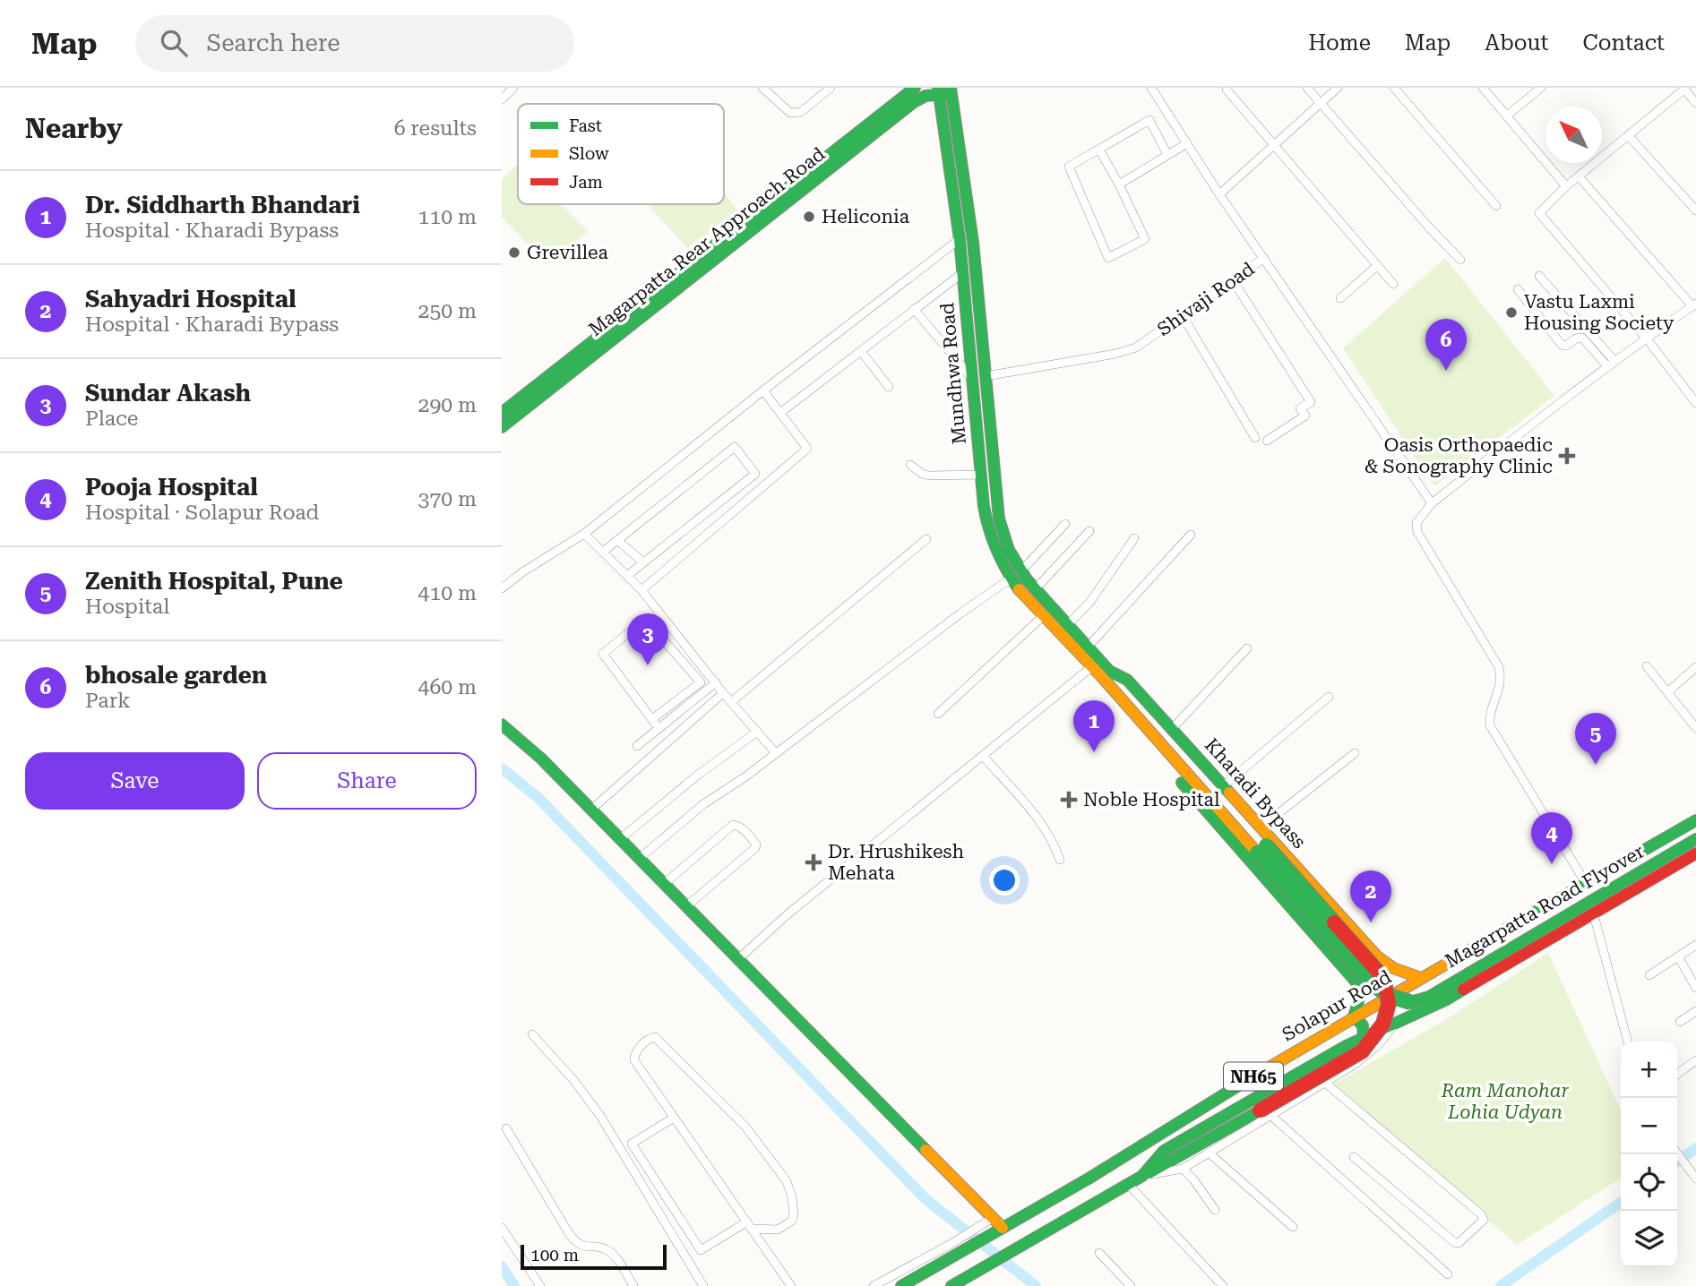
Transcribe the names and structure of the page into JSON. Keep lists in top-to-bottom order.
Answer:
{
  "streets": {
    "main road": [
      "Magarpatta Rear Approach Road",
      "Mundhwa Road",
      "Kharadi Bypass",
      "Magarpatta Road Flyover",
      "Solapur Road",
      "NH65"
    ],
    "street": ["Shivaji Road"]
  },
  "crossings": [
    ["Magarpatta Rear Approach Road", "Mundhwa Road"],
    ["Shivaji Road", "Mundhwa Road"],
    ["Mundhwa Road", "Kharadi Bypass"],
    ["Kharadi Bypass", "Solapur Road"],
    ["Magarpatta Road Flyover", "Solapur Road"]
  ],
  "parks": ["Ram Manohar Lohia Udyan"],
  "places": {
    "other": ["Heliconia", "Grevillea", "Vastu Laxmi Housing Society"],
    "health": ["Oasis Orthopaedic & Sonography Clinic", "Noble Hospital", "Dr. Hrushikesh Mehata"]
  },
  "legend": ["Fast", "Slow", "Jam"],
  "scale_bar": "100 m",
  "north": "top left",
  "page": {
    "header": "Map",
    "search": "Search here",
    "nav": [
      "Home",
      "Map",
      "About",
      "Contact"
    ],
    "heading": ["Nearby", "6 results"],
    "list": [
      {
        "mark": "1",
        "name": "Dr. Siddharth Bhandari",
        "note": "Hospital · Kharadi Bypass",
        "value": "110 m"
      },
      {
        "mark": "2",
        "name": "Sahyadri Hospital",
        "note": "Hospital · Kharadi Bypass",
        "value": "250 m"
      },
      {
        "mark": "3",
        "name": "Sundar Akash",
        "note": "Place",
        "value": "290 m"
      },
      {
        "mark": "4",
        "name": "Pooja Hospital",
        "note": "Hospital · Solapur Road",
        "value": "370 m"
      },
      {
        "mark": "5",
        "name": "Zenith Hospital, Pune",
        "note": "Hospital",
        "value": "410 m"
      },
      {
        "mark": "6",
        "name": "bhosale garden",
        "note": "Park",
        "value": "460 m"
      }
    ],
    "pins": [
      "6",
      "3",
      "1",
      "5",
      "4",
      "2"
    ],
    "buttons": ["Save", "Share"],
    "map_buttons": ["+", "−"],
    "scale": "100 m"
  }
}
